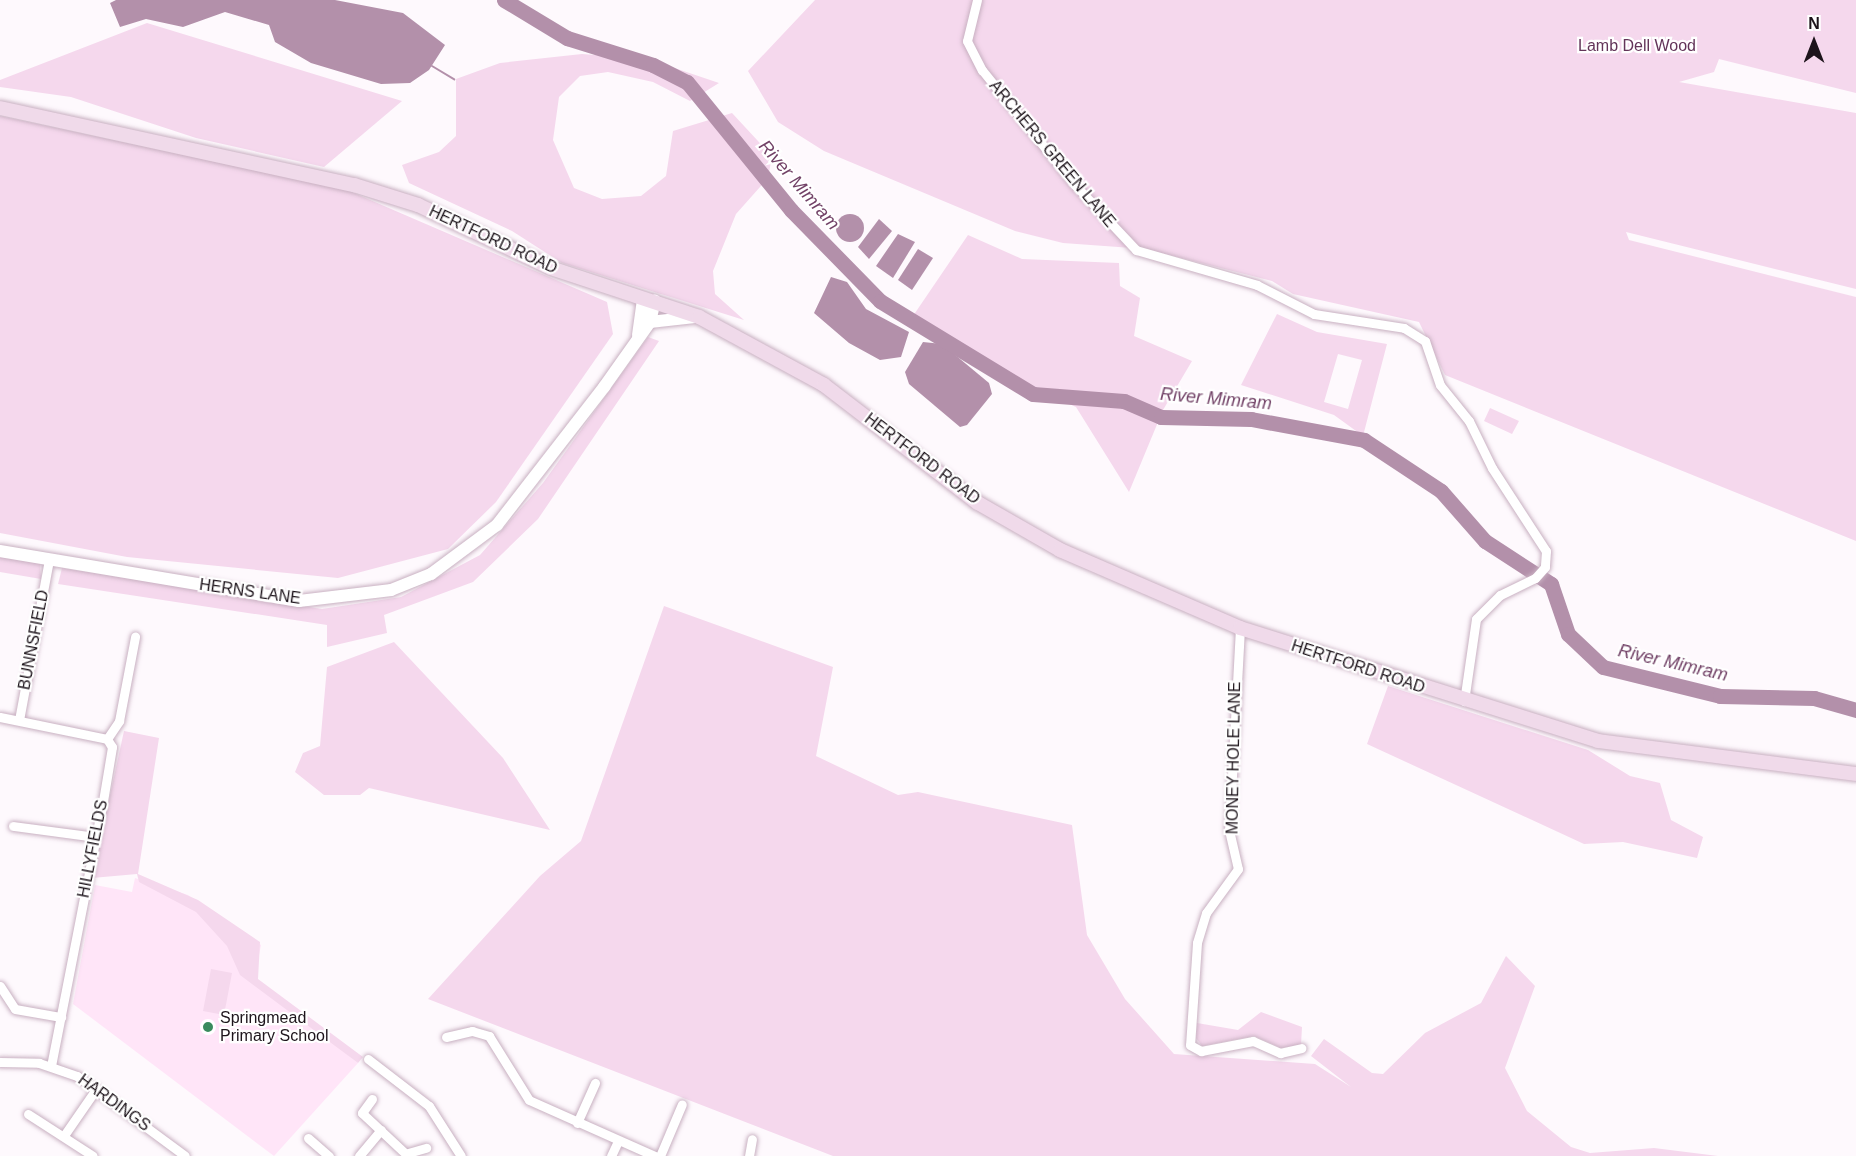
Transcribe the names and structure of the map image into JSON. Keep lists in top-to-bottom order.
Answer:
{
  "streets": {
    "main road": ["HERTFORD ROAD"],
    "street": [
      "ARCHERS GREEN LANE",
      "HERNS LANE",
      "BUNNSFIELD",
      "MONEY HOLE LANE",
      "HILLYFIELDS",
      "HARDINGS"
    ]
  },
  "crossings": [
    ["ARCHERS GREEN LANE", "HERTFORD ROAD"],
    ["HERTFORD ROAD", "HERNS LANE"],
    ["HERTFORD ROAD", "MONEY HOLE LANE"],
    ["HERNS LANE", "BUNNSFIELD"],
    ["HILLYFIELDS", "HARDINGS"]
  ],
  "water": ["River Mimram"],
  "parks": ["Lamb Dell Wood"],
  "places": ["Springmead Primary School"],
  "north": "top"
}
